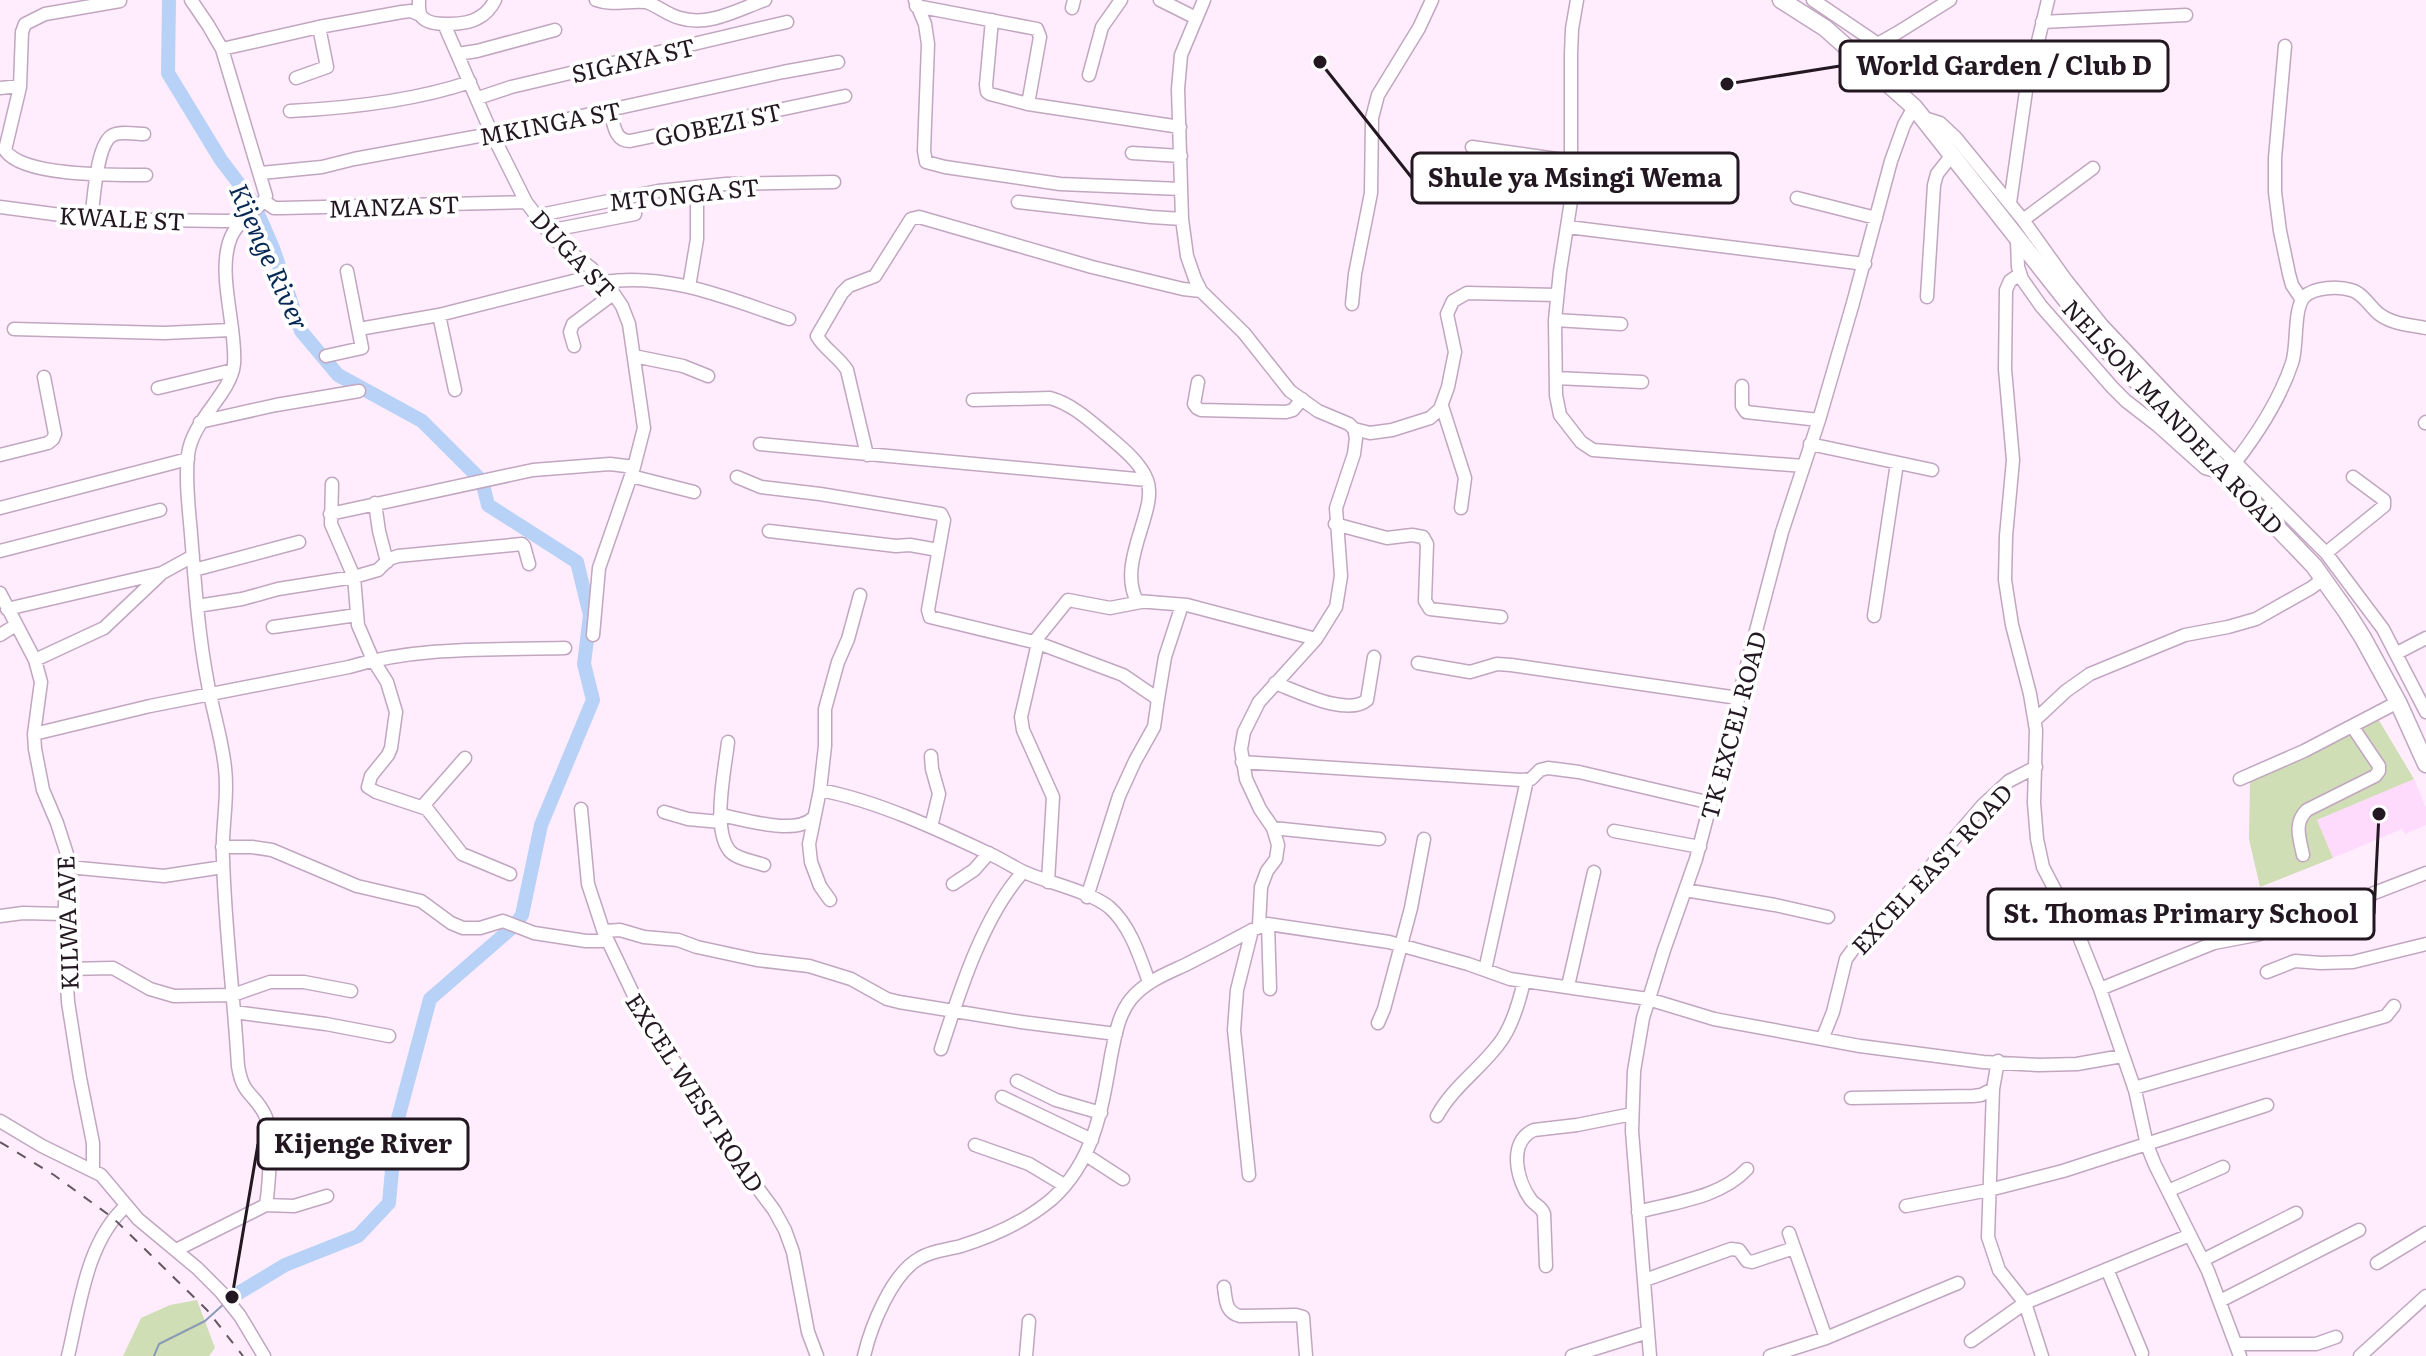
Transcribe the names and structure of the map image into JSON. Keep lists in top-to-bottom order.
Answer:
{
  "streets": {
    "main road": ["NELSON MANDELA ROAD"],
    "street": [
      "SIGAYA ST",
      "MKINGA ST",
      "GOBEZI ST",
      "MTONGA ST",
      "MANZA ST",
      "KWALE ST",
      "DUGA ST",
      "TK EXCEL ROAD",
      "EXCEL EAST ROAD",
      "KILWA AVE",
      "EXCEL WEST ROAD"
    ]
  },
  "crossings": [
    ["SIGAYA ST", "DUGA ST"],
    ["MKINGA ST", "GOBEZI ST"],
    ["MKINGA ST", "DUGA ST"],
    ["MTONGA ST", "DUGA ST"],
    ["MANZA ST", "KWALE ST"],
    ["MANZA ST", "DUGA ST"],
    ["NELSON MANDELA ROAD", "TK EXCEL ROAD"]
  ],
  "water": ["Kijenge River"],
  "places": [
    "Shule ya Msingi Wema",
    "World Garden / Club D",
    "St. Thomas Primary School",
    "Kijenge River"
  ]
}
